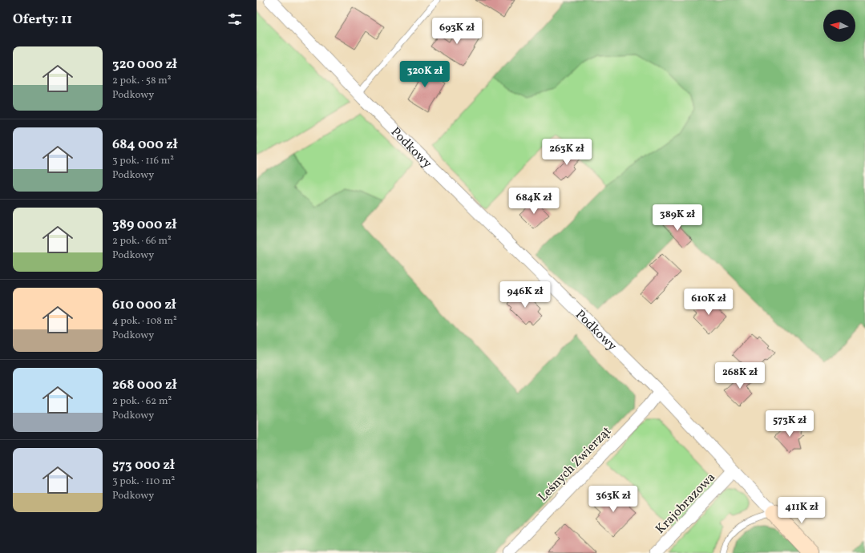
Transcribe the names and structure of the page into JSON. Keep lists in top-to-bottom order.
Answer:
{
  "streets": {
    "street": ["Podkowy", "Leśnych Zwierząt", "Krajobrazowa"]
  },
  "crossings": [
    ["Podkowy", "Leśnych Zwierząt"],
    ["Podkowy", "Krajobrazowa"]
  ],
  "north": "left",
  "page": {
    "heading": "Oferty: 11",
    "price": [
      "693K zł",
      "320K zł",
      "263K zł",
      "684K zł",
      "389K zł",
      "946K zł",
      "610K zł",
      "268K zł",
      "573K zł",
      "363K zł",
      "411K zł"
    ],
    "list": [
      {
        "name": "320 000 zł",
        "note": "2 pok. · 58 m² · Podkowy"
      },
      {
        "name": "684 000 zł",
        "note": "3 pok. · 116 m² · Podkowy"
      },
      {
        "name": "389 000 zł",
        "note": "2 pok. · 66 m² · Podkowy"
      },
      {
        "name": "610 000 zł",
        "note": "4 pok. · 108 m² · Podkowy"
      },
      {
        "name": "268 000 zł",
        "note": "2 pok. · 62 m² · Podkowy"
      },
      {
        "name": "573 000 zł",
        "note": "3 pok. · 110 m² · Podkowy"
      }
    ]
  }
}
